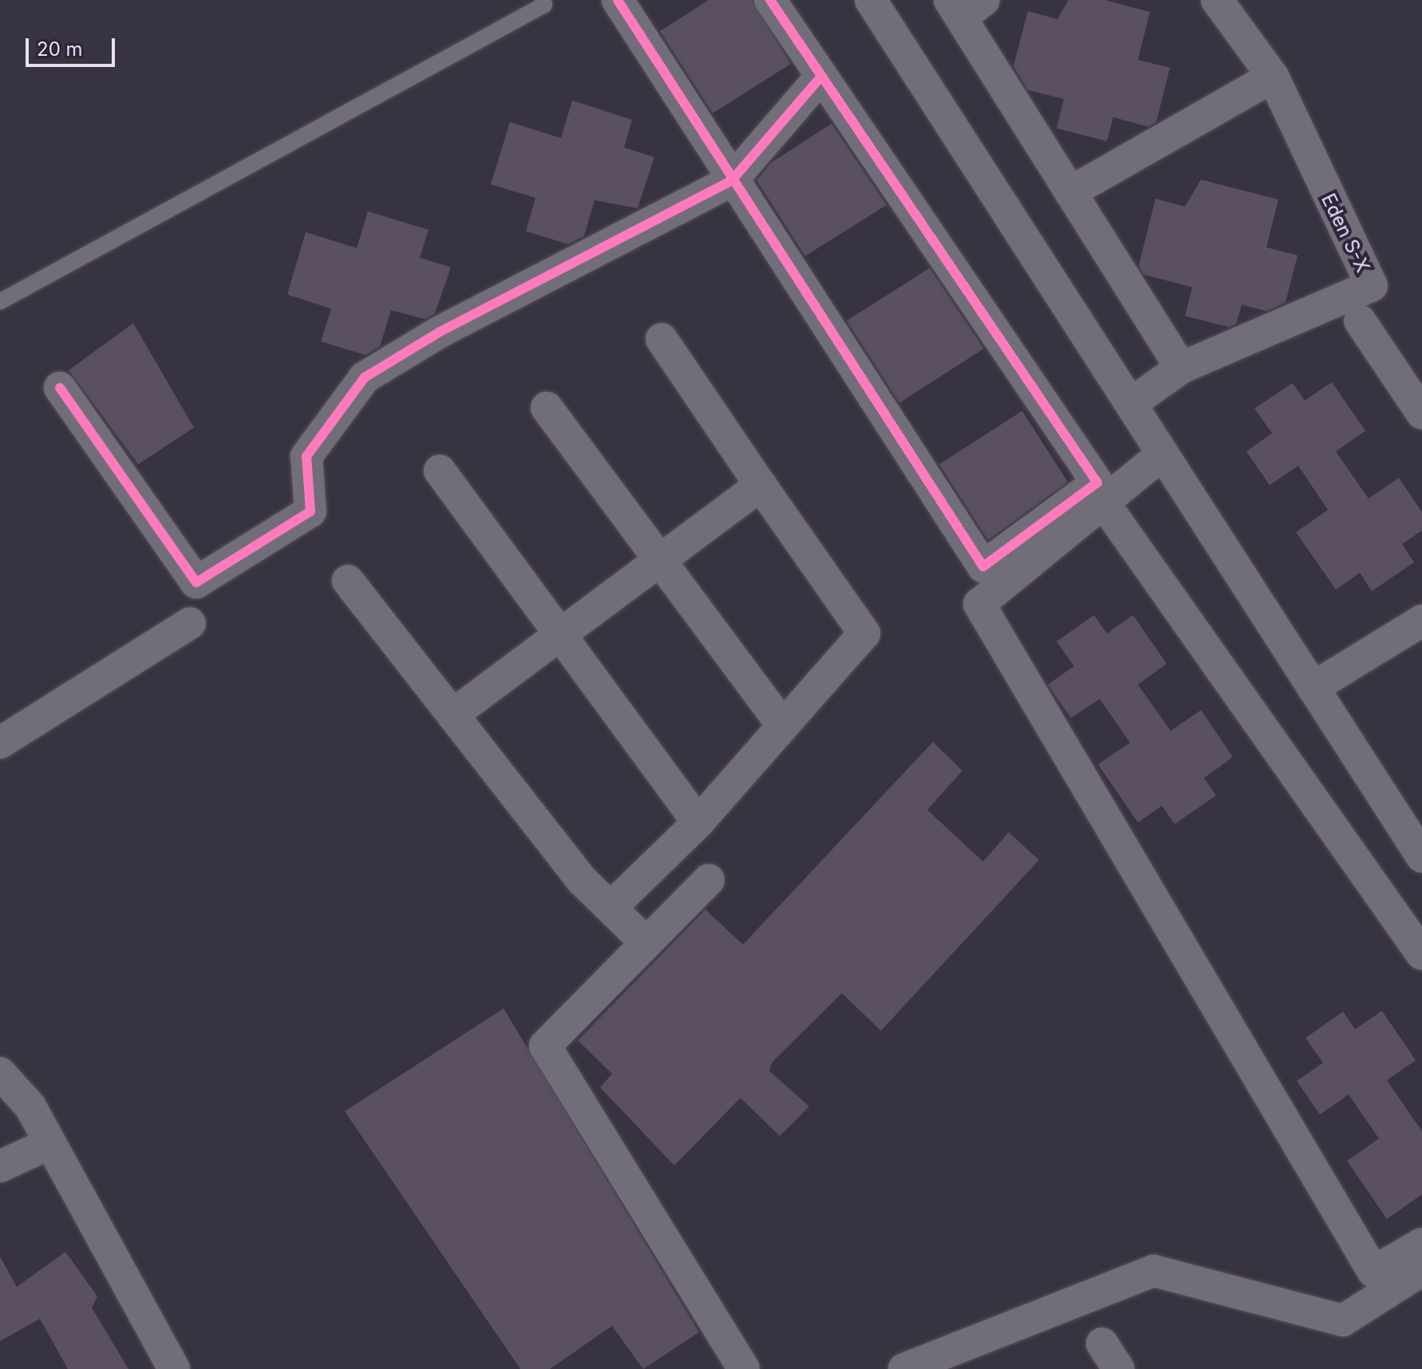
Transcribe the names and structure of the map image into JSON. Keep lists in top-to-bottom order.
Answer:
{
  "streets": {
    "street": ["Eden S-X"]
  },
  "scale_bar": "20 m"
}
